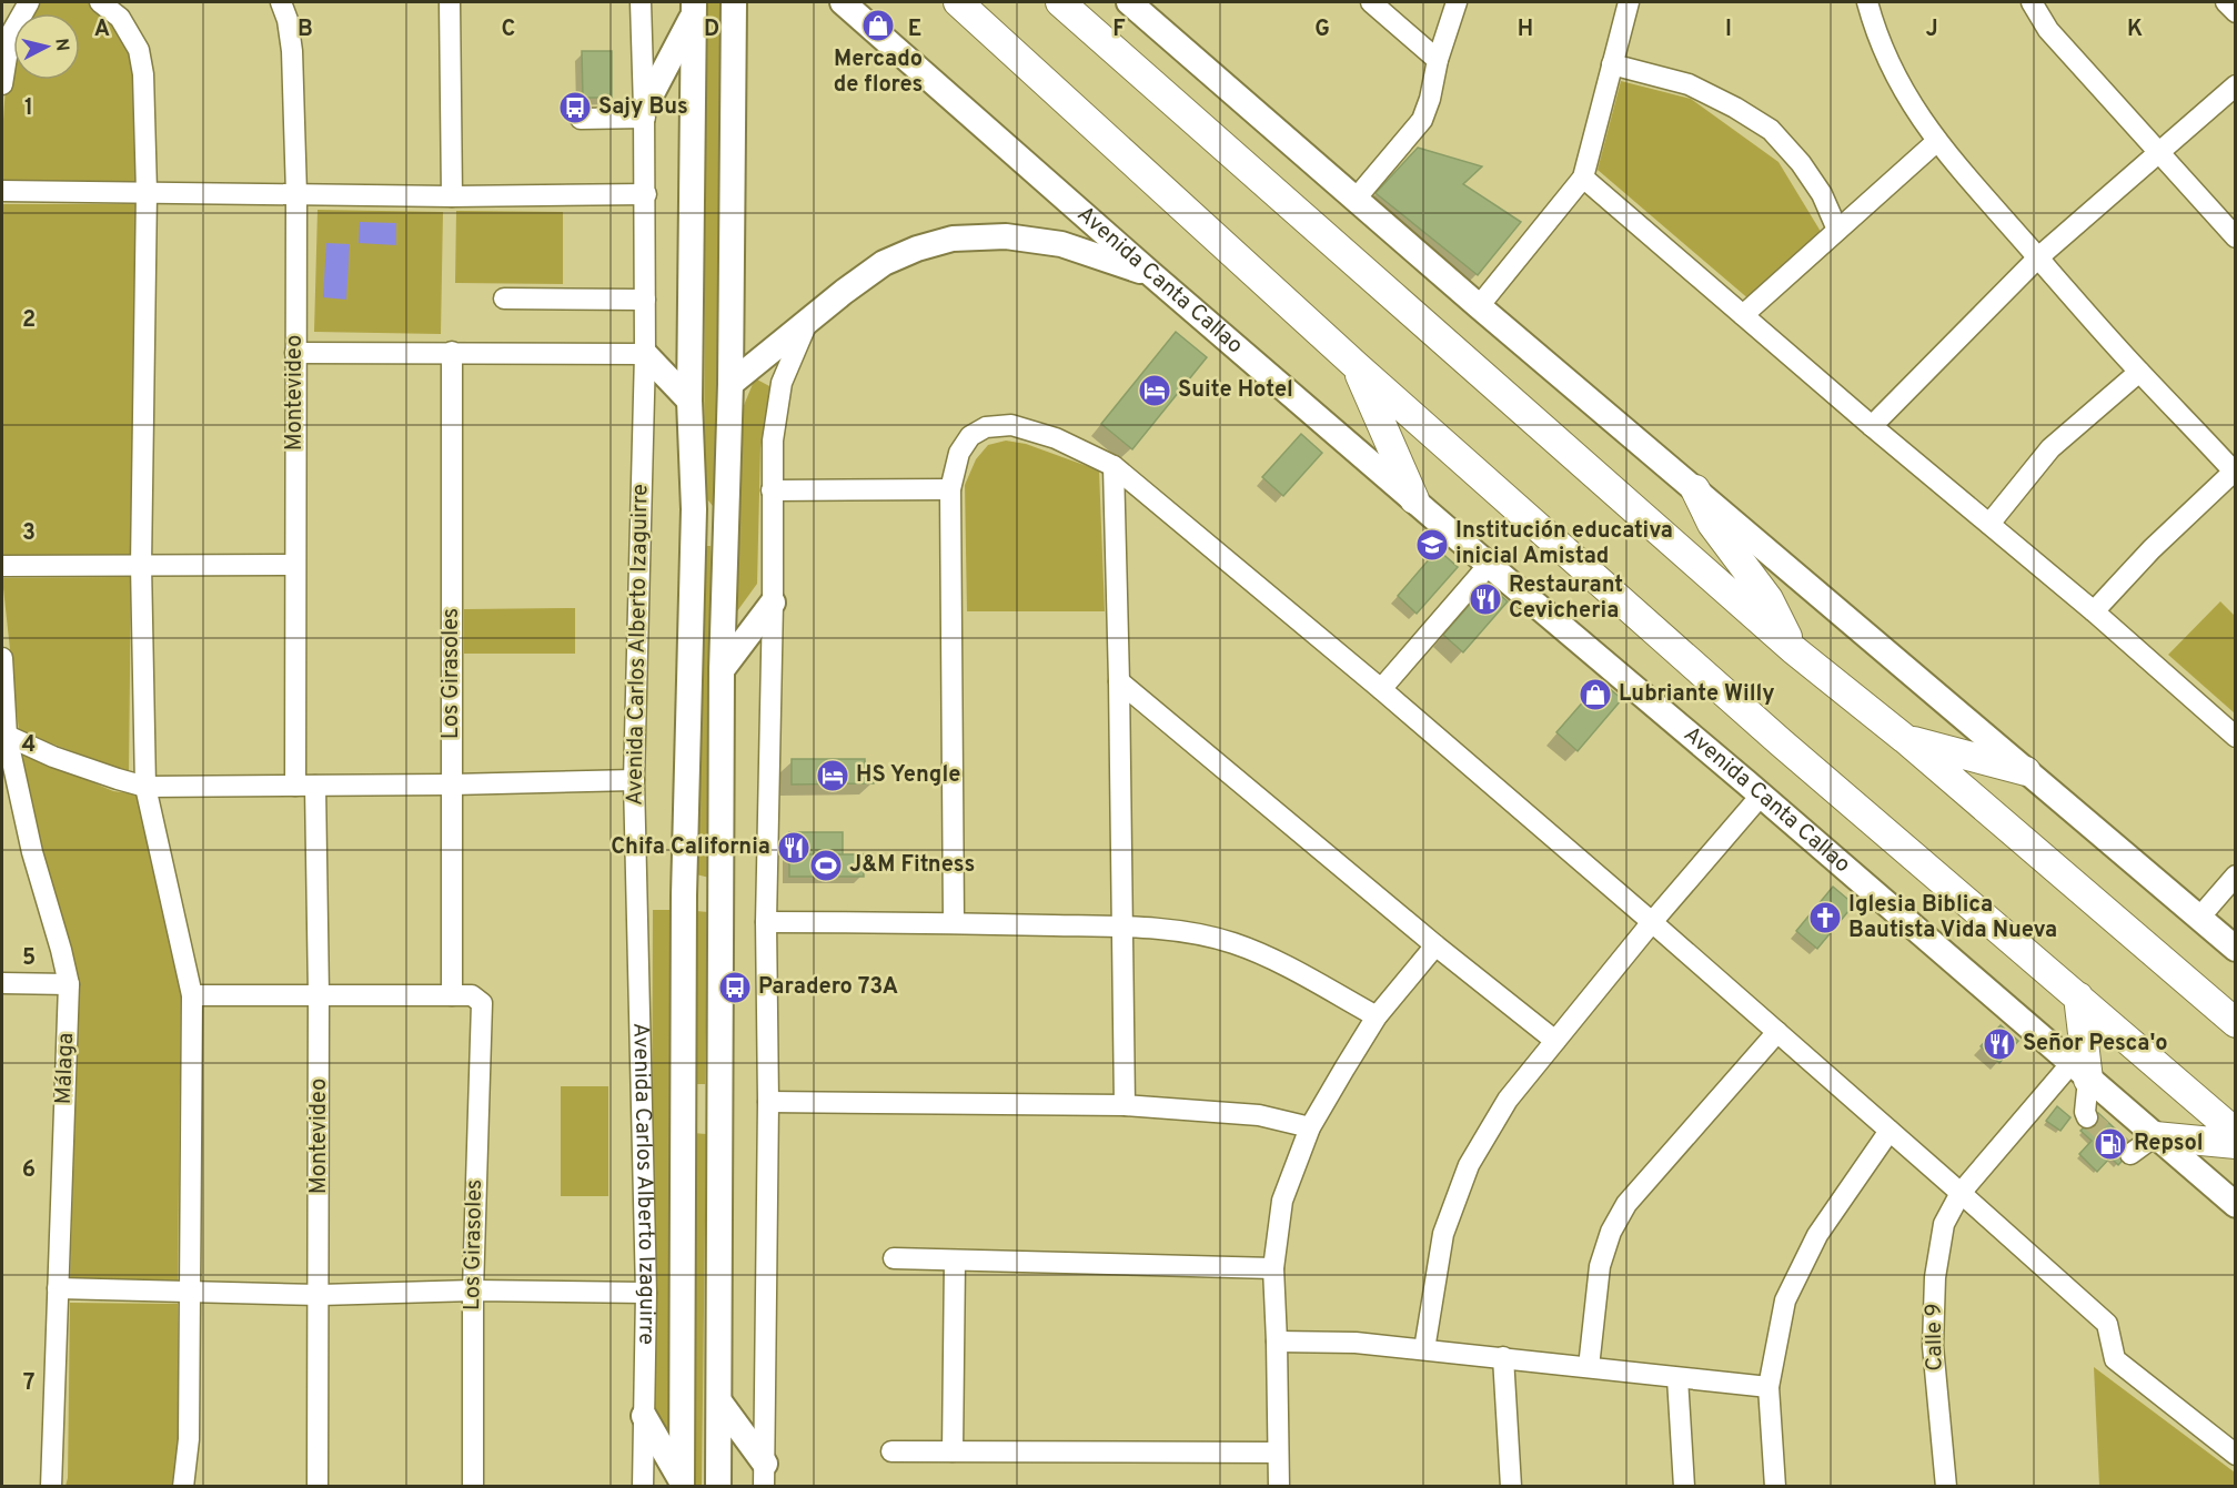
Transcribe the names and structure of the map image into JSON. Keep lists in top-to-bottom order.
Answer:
{
  "streets": {
    "main road": ["Avenida Canta Callao", "Avenida Carlos Alberto Izaguirre"],
    "street": [
      "Montevideo",
      "Los Girasoles",
      "Málaga",
      "Calle 9"
    ]
  },
  "crossings": [
    ["Avenida Canta Callao", "Calle 9"]
  ],
  "places": {
    "shop": ["Mercado de flores", "Lubriante Willy"],
    "bus stop": ["Sajy Bus", "Paradero 73A"],
    "hotel": ["Suite Hotel", "HS Yengle"],
    "school or university": ["Institución educativa inicial Amistad"],
    "restaurant": ["Restaurant Cevicheria", "Chifa California", "Señor Pesca'o"],
    "sports": ["J&M Fitness"],
    "church": ["Iglesia Biblica Bautista Vida Nueva"],
    "fuel station": ["Repsol"]
  },
  "north": "right",
  "grid": {
    "columns": [
      "A",
      "B",
      "C",
      "D",
      "E",
      "F",
      "G",
      "H",
      "I",
      "J",
      "K"
    ],
    "rows": [
      "1",
      "2",
      "3",
      "4",
      "5",
      "6",
      "7"
    ]
  }
}
